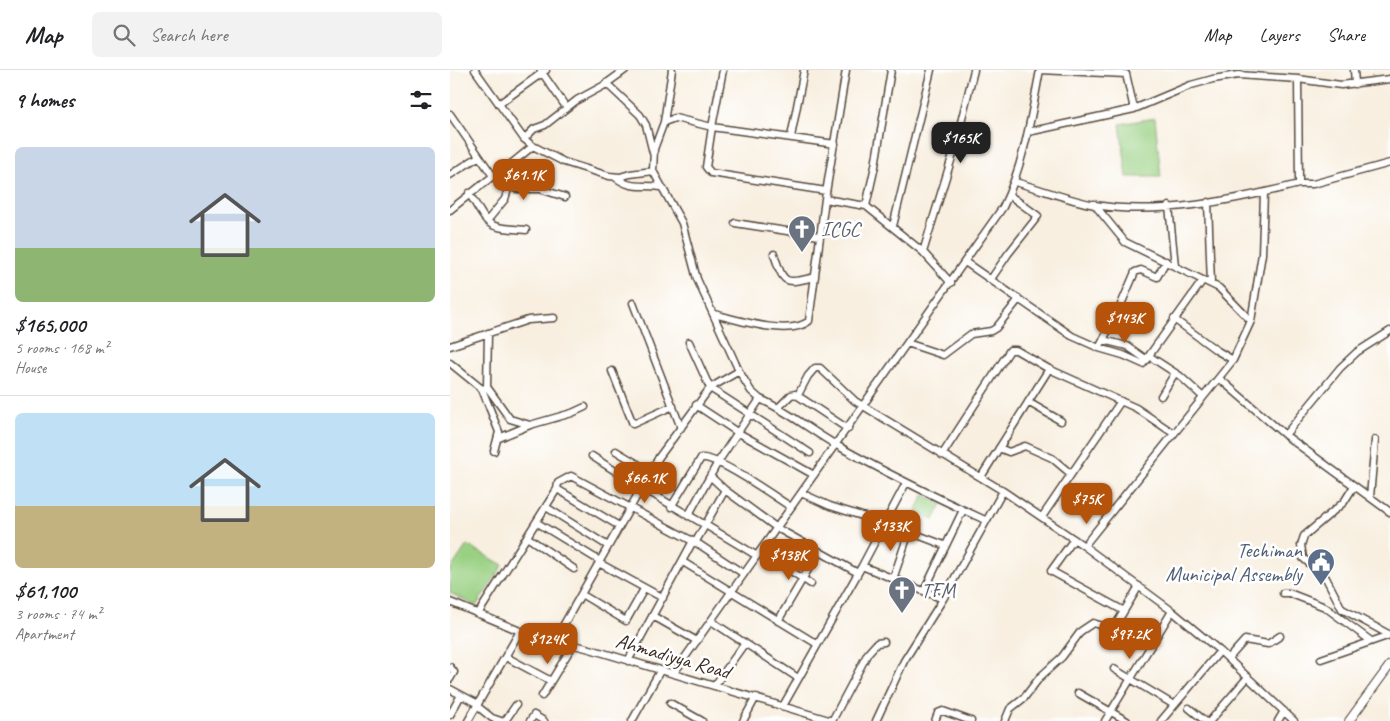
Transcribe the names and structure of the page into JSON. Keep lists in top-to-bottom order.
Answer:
{
  "streets": {
    "street": ["Ahmadiyya Road"]
  },
  "places": {
    "church": ["ICGC", "TFM"],
    "public building": ["Techiman Municipal Assembly"]
  },
  "page": {
    "header": "Map",
    "search": "Search here",
    "nav": ["Map", "Layers", "Share"],
    "heading": "9 homes",
    "price": [
      "$165K",
      "$61.1K",
      "$143K",
      "$66.1K",
      "$75K",
      "$133K",
      "$138K",
      "$97.2K",
      "$124K"
    ],
    "list": [
      {
        "name": "$165,000",
        "note": "5 rooms · 168 m² · House"
      },
      {
        "name": "$61,100",
        "note": "3 rooms · 74 m² · Apartment"
      }
    ]
  }
}
